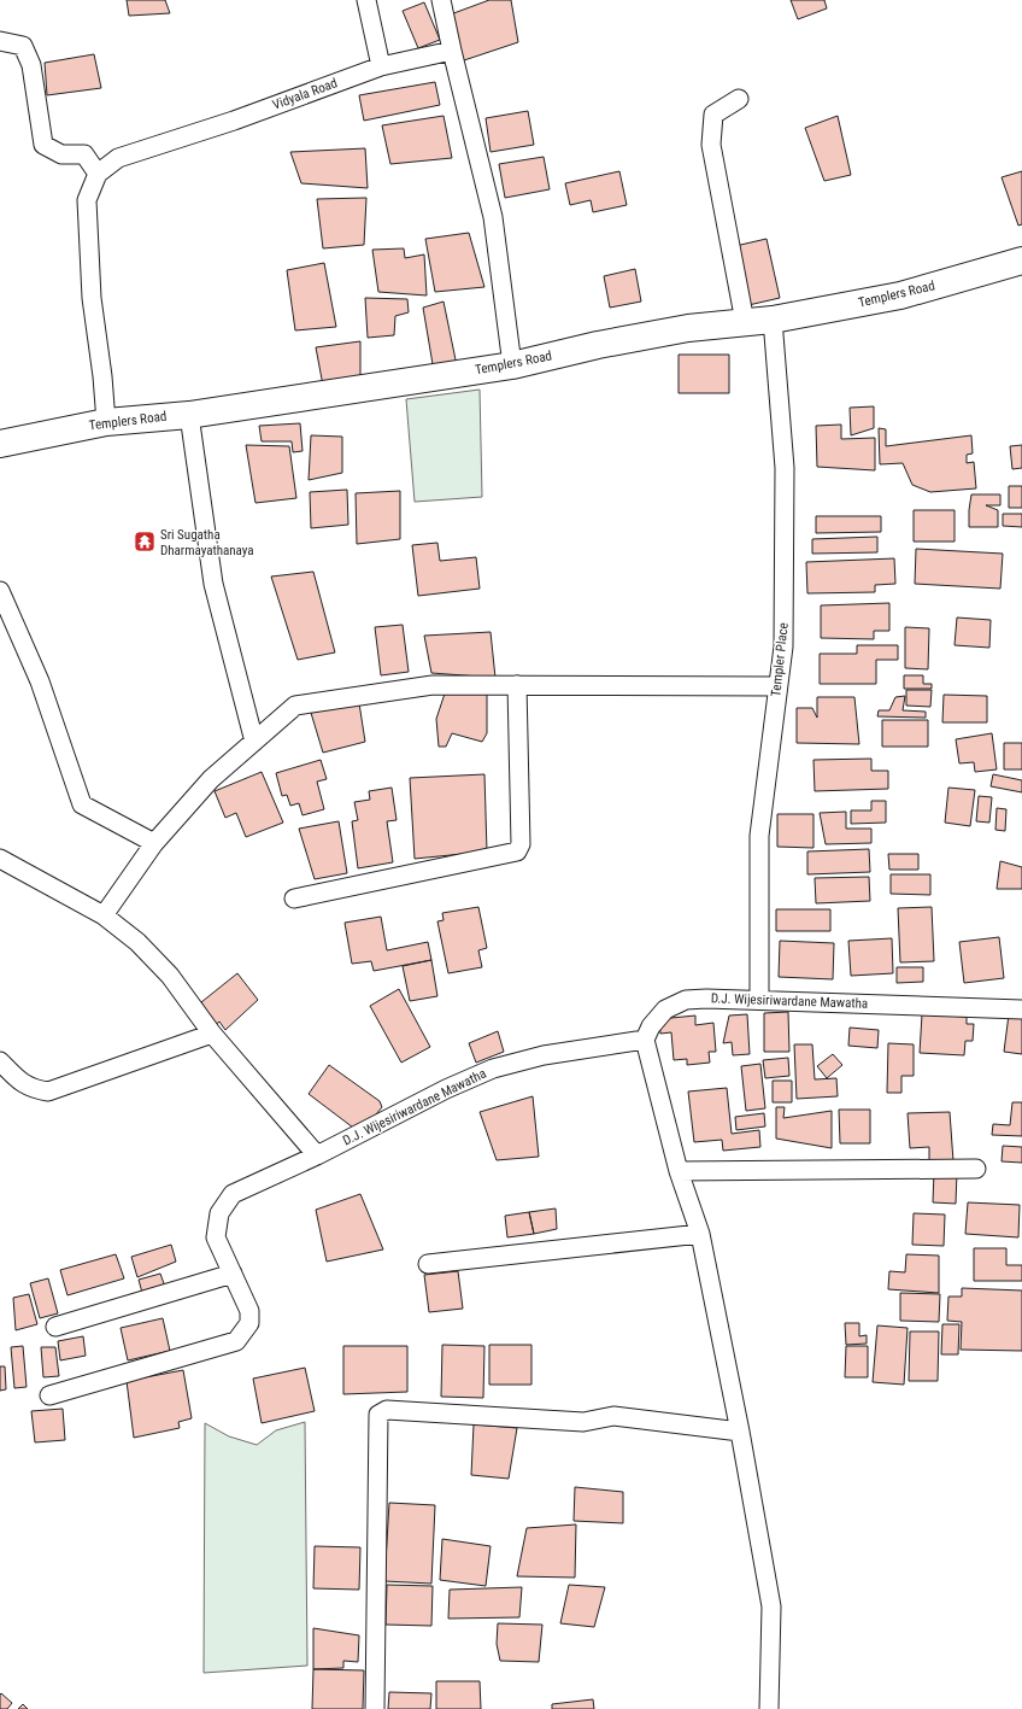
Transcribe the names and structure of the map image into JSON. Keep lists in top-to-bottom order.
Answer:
{
  "streets": {
    "main road": ["Templers Road"],
    "street": ["Vidyala Road", "Templer Place", "D.J. Wijesiriwardane Mawatha"]
  },
  "crossings": [
    ["Templers Road", "Templer Place"],
    ["Templer Place", "D.J. Wijesiriwardane Mawatha"]
  ],
  "places": {
    "temple": ["Sri Sugatha Dharmayathanaya"]
  }
}
